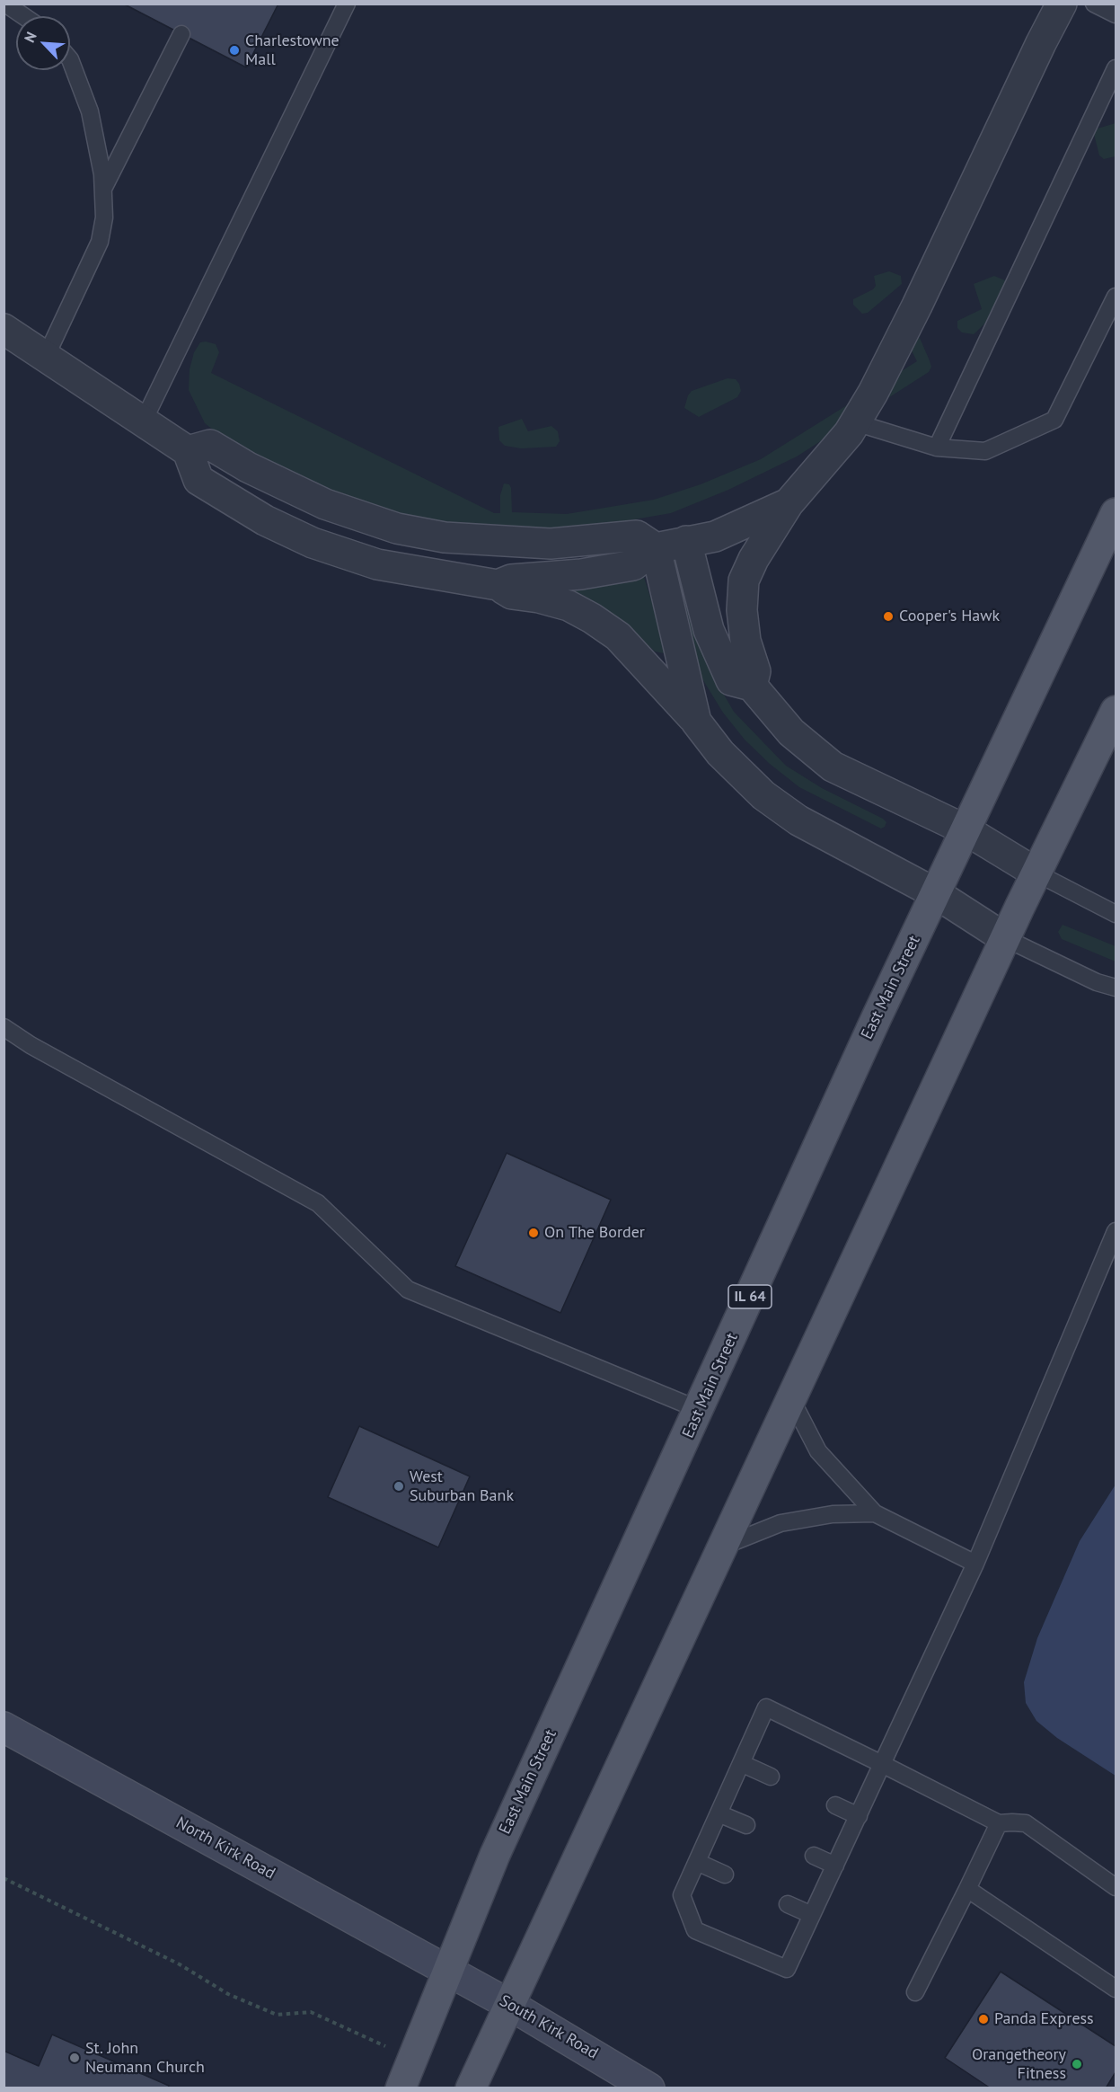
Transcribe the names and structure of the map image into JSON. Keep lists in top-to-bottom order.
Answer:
{
  "streets": {
    "main road": [
      "East Main Street",
      "IL 64",
      "North Kirk Road",
      "South Kirk Road"
    ]
  },
  "crossings": [
    ["East Main Street", "North Kirk Road"],
    ["East Main Street", "South Kirk Road"],
    ["North Kirk Road", "South Kirk Road"]
  ],
  "places": [
    "Charlestowne Mall",
    "Cooper's Hawk",
    "On The Border",
    "West Suburban Bank",
    "Panda Express",
    "St. John Neumann Church",
    "Orangetheory Fitness"
  ],
  "north": "top left"
}
